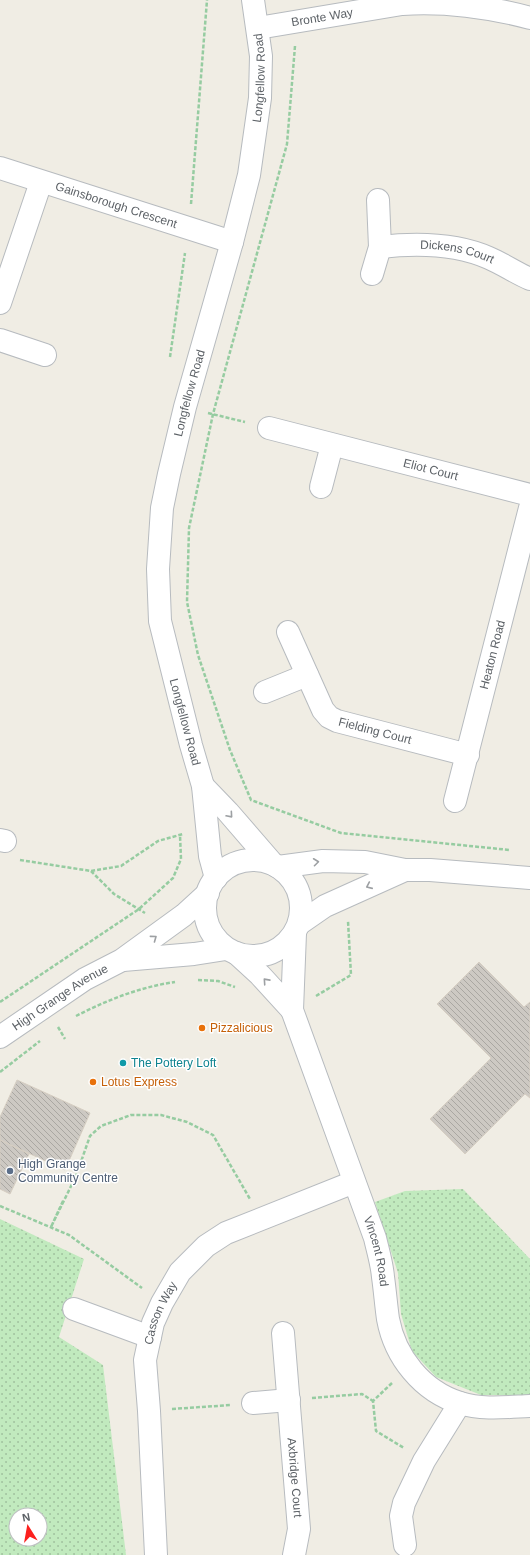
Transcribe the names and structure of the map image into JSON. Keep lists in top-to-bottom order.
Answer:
{
  "streets": {
    "street": [
      "Bronte Way",
      "Longfellow Road",
      "Gainsborough Crescent",
      "Dickens Court",
      "Eliot Court",
      "Heaton Road",
      "Fielding Court",
      "High Grange Avenue",
      "Vincent Road",
      "Casson Way",
      "Axbridge Court"
    ]
  },
  "crossings": [
    ["Bronte Way", "Longfellow Road"],
    ["Longfellow Road", "Gainsborough Crescent"],
    ["Heaton Road", "Fielding Court"],
    ["High Grange Avenue", "Vincent Road"],
    ["Vincent Road", "Casson Way"]
  ],
  "places": [
    "Pizzalicious",
    "The Pottery Loft",
    "Lotus Express",
    "High Grange Community Centre"
  ],
  "north": "top"
}
